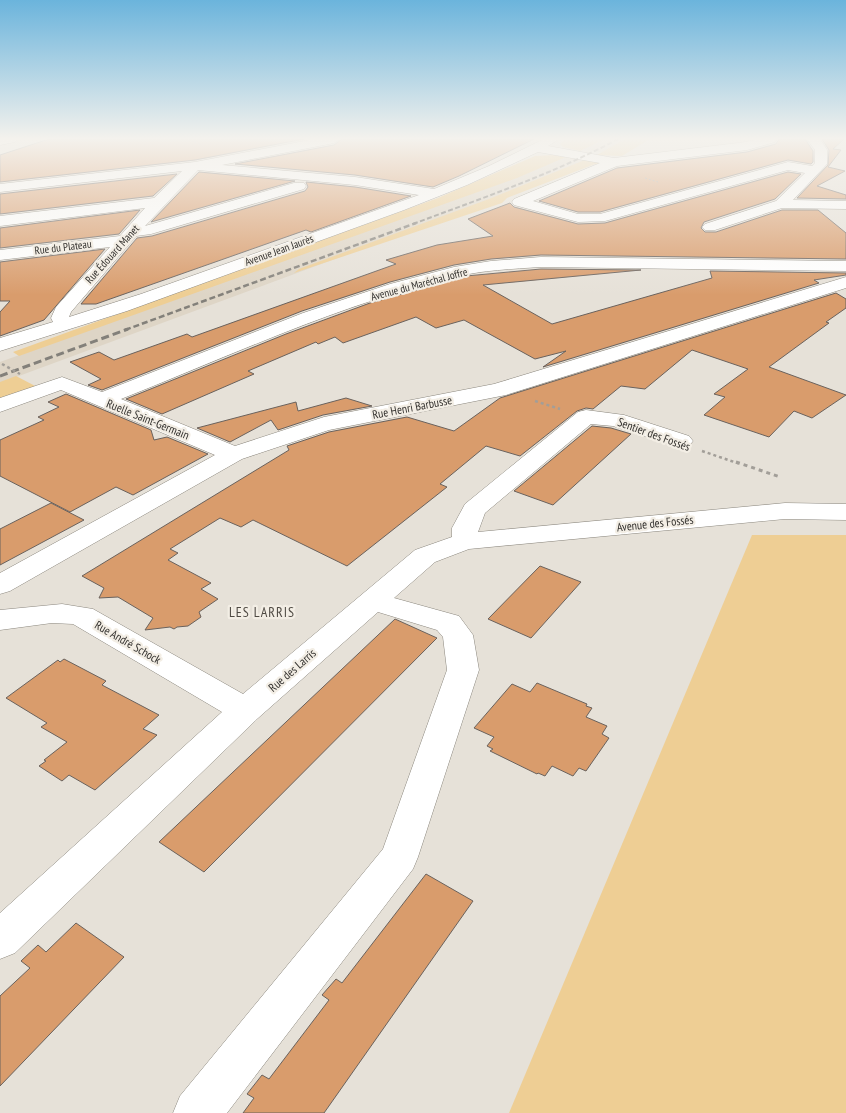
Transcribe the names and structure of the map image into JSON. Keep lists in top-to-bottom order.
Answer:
{
  "streets": {
    "street": [
      "Rue du Plateau",
      "Avenue Jean Jaurès",
      "Rue Édouard Manet",
      "Avenue du Maréchal Joffre",
      "Rue Henri Barbusse",
      "Ruelle Saint-Germain",
      "Sentier des Fossés",
      "Avenue des Fossés",
      "Rue André Schock",
      "Rue des Larris"
    ]
  },
  "crossings": [
    ["Rue du Plateau", "Rue Édouard Manet"],
    ["Avenue Jean Jaurès", "Rue Édouard Manet"],
    ["Avenue du Maréchal Joffre", "Ruelle Saint-Germain"],
    ["Rue Henri Barbusse", "Ruelle Saint-Germain"],
    ["Avenue des Fossés", "Rue des Larris"],
    ["Rue André Schock", "Rue des Larris"]
  ],
  "districts": ["LES LARRIS"]
}
